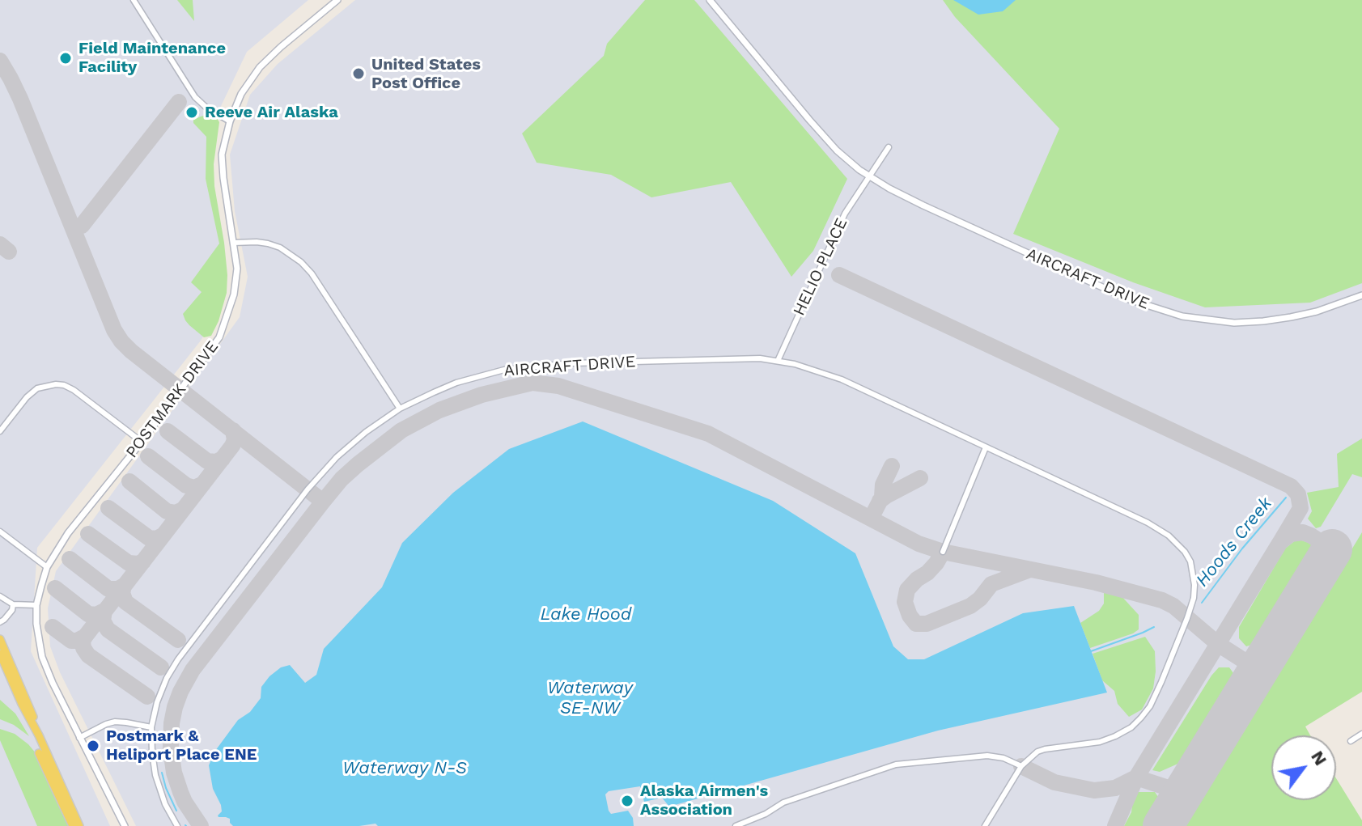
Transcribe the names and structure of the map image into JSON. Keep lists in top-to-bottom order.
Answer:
{
  "streets": {
    "street": ["HELIO PLACE", "AIRCRAFT DRIVE", "POSTMARK DRIVE"]
  },
  "crossings": [
    ["HELIO PLACE", "AIRCRAFT DRIVE"]
  ],
  "water": [
    "Hoods Creek",
    "Lake Hood",
    "Waterway SE-NW",
    "Waterway N-S"
  ],
  "places": [
    "Field Maintenance Facility",
    "United States Post Office",
    "Reeve Air Alaska",
    "Postmark & Heliport Place ENE",
    "Alaska Airmen's Association"
  ],
  "north": "top right"
}
